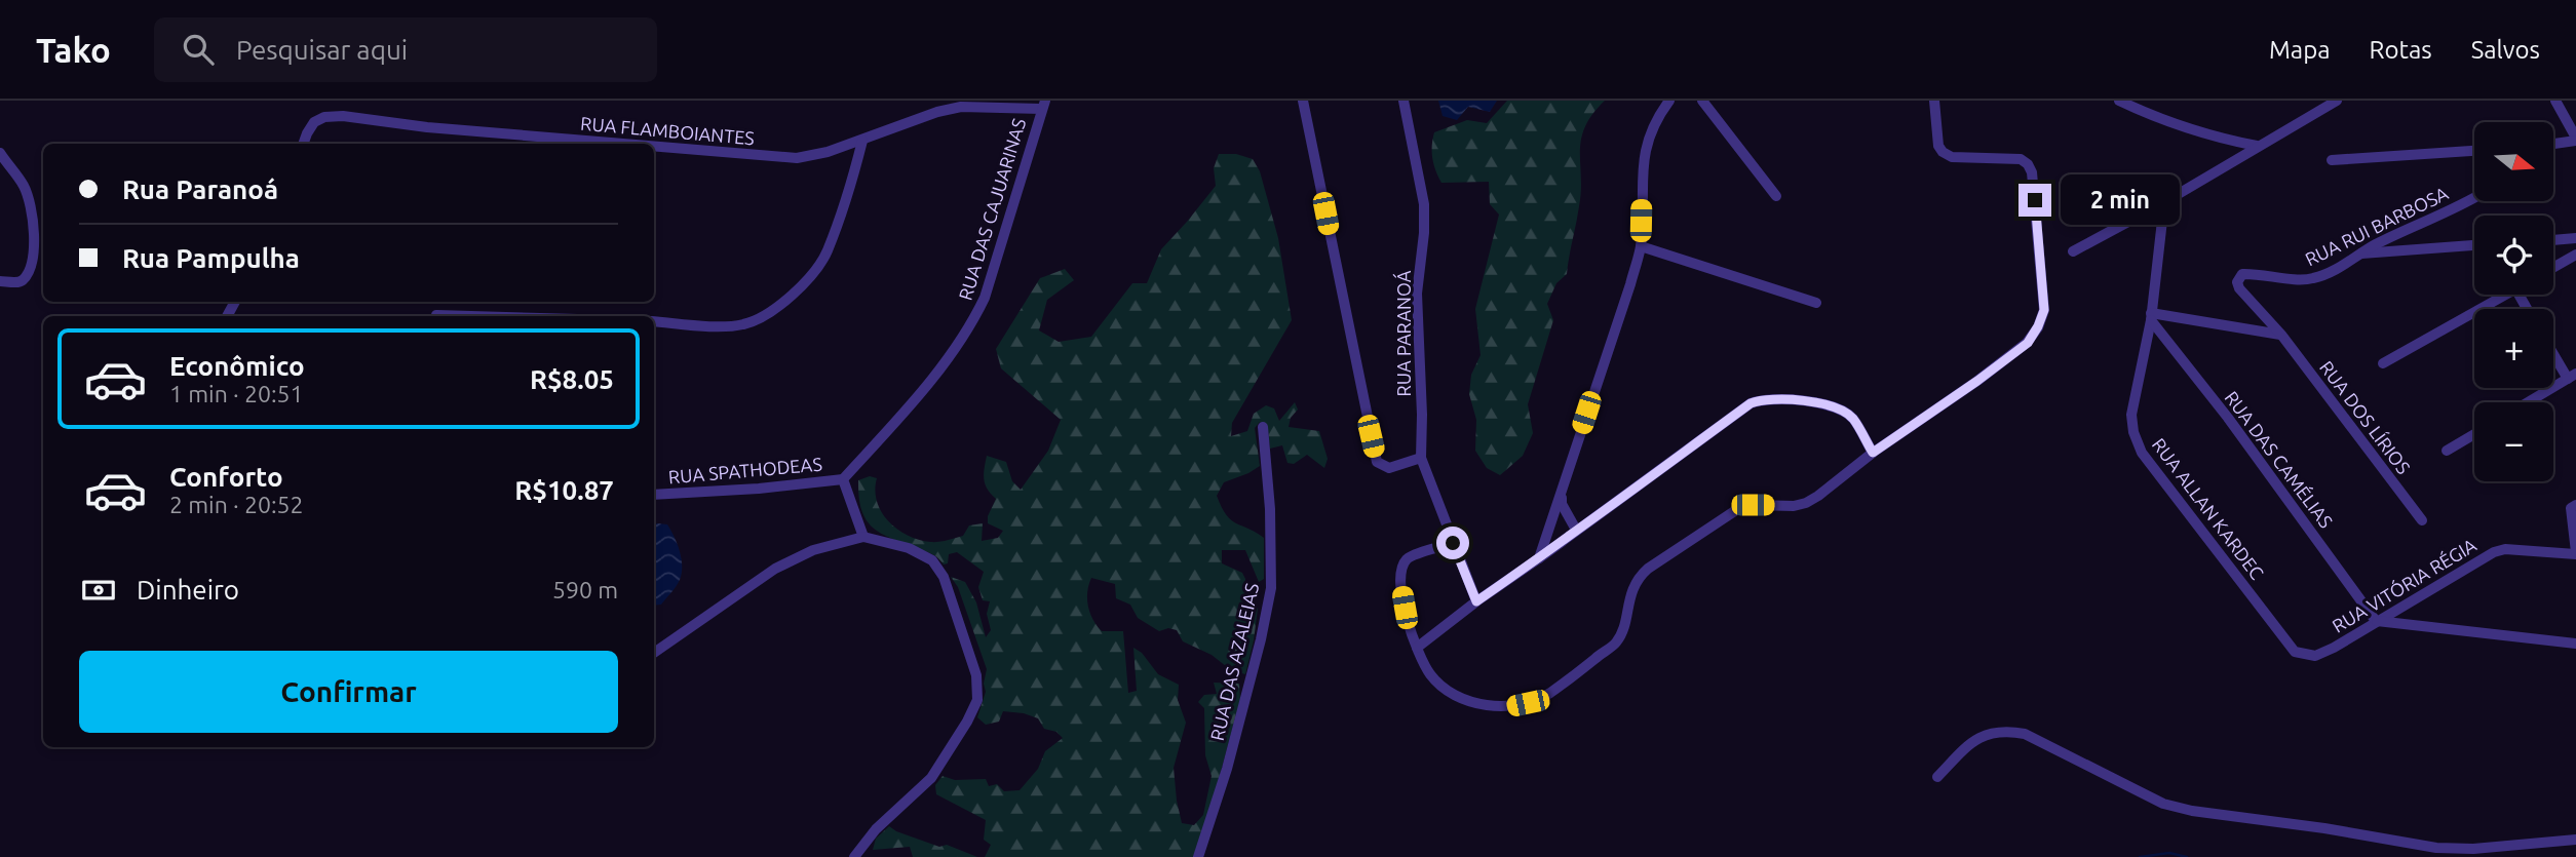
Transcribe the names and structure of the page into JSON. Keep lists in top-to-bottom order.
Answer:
{
  "streets": {
    "street": [
      "RUA FLAMBOIANTES",
      "RUA DAS CAJUARINAS",
      "RUA RUI BARBOSA",
      "RUA PARANOÁ",
      "RUA DOS LÍRIOS",
      "RUA DAS CAMÉLIAS",
      "RUA SPATHODEAS",
      "RUA ALLAN KARDEC",
      "RUA VITÓRIA RÉGIA",
      "RUA DAS AZALEIAS"
    ]
  },
  "crossings": [
    ["RUA FLAMBOIANTES", "RUA DAS CAJUARINAS"],
    ["RUA DAS CAJUARINAS", "RUA SPATHODEAS"],
    ["RUA RUI BARBOSA", "RUA DOS LÍRIOS"],
    ["RUA DAS CAMÉLIAS", "RUA ALLAN KARDEC"],
    ["RUA DAS CAMÉLIAS", "RUA VITÓRIA RÉGIA"],
    ["RUA ALLAN KARDEC", "RUA VITÓRIA RÉGIA"]
  ],
  "north": "right",
  "page": {
    "header": "Tako",
    "search": "Pesquisar aqui",
    "nav": ["Mapa", "Rotas", "Salvos"],
    "map_buttons": ["+", "−"],
    "banner": ["Rua Paranoá", "Rua Pampulha"],
    "bubble": "2 min",
    "list": [
      {
        "name": "Econômico",
        "note": "1 min · 20:51",
        "value": "R$8.05"
      },
      {
        "name": "Conforto",
        "note": "2 min · 20:52",
        "value": "R$10.87"
      }
    ],
    "pay": ["Dinheiro", "590 m"],
    "buttons": "Confirmar"
  }
}
